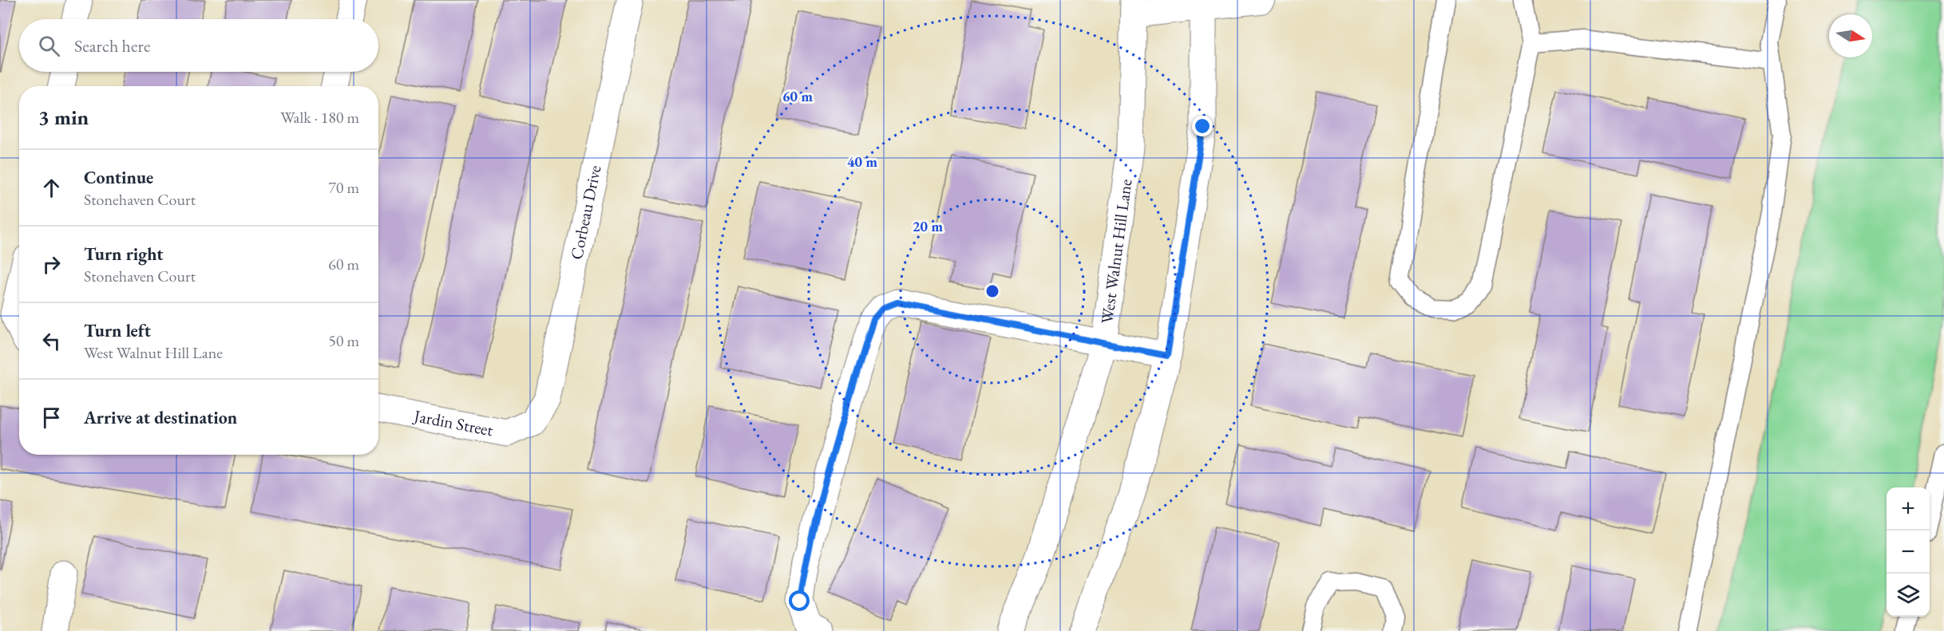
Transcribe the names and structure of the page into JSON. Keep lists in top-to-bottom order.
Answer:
{
  "streets": {
    "street": ["Corbeau Drive", "West Walnut Hill Lane", "Jardin Street"]
  },
  "crossings": [
    ["Corbeau Drive", "Jardin Street"]
  ],
  "north": "right",
  "page": {
    "search": "Search here",
    "heading": ["3 min", "Walk · 180 m"],
    "list": [
      ["Continue", "Stonehaven Court", "70 m"],
      ["Turn right", "Stonehaven Court", "60 m"],
      ["Turn left", "West Walnut Hill Lane", "50 m"],
      "Arrive at destination"
    ],
    "map_buttons": ["+", "−"]
  },
  "rings": ["60 m", "40 m", "20 m"]
}
